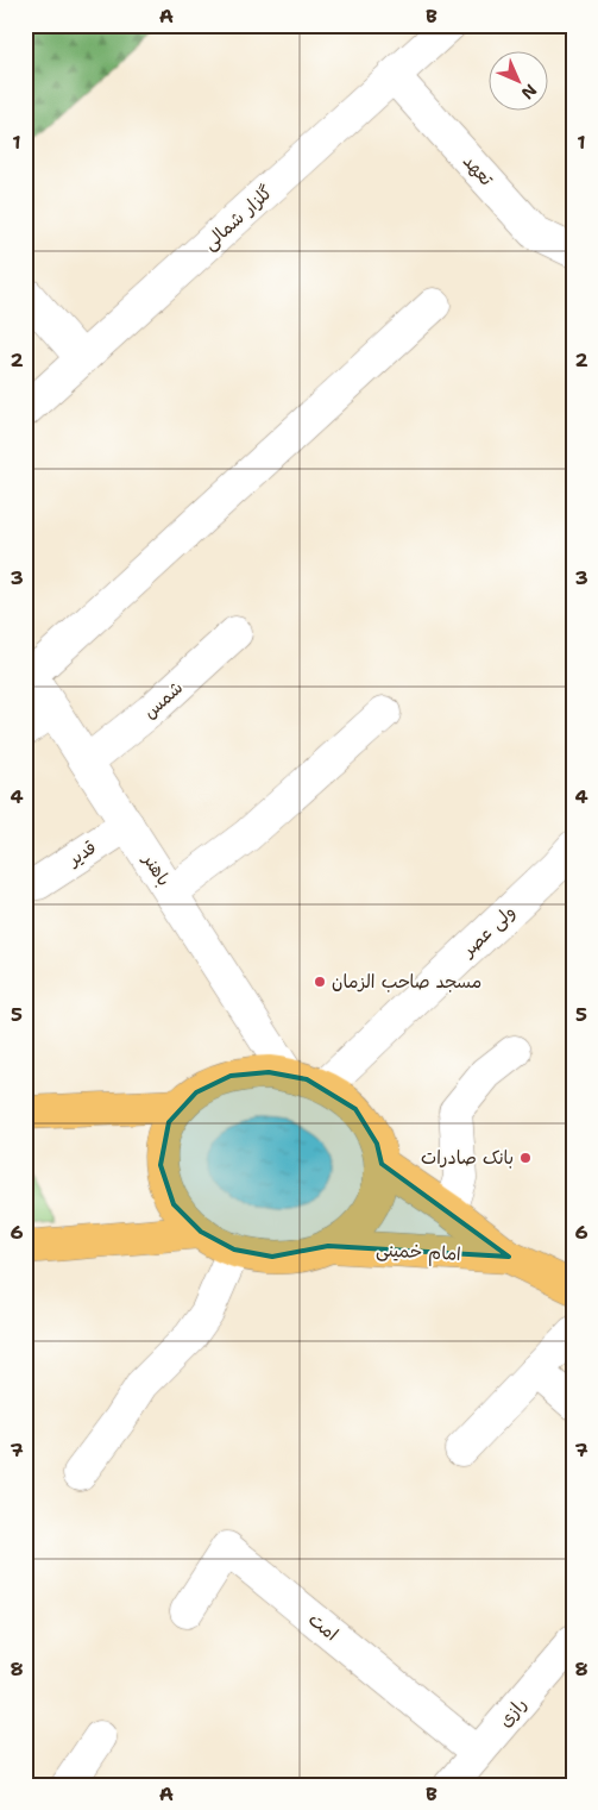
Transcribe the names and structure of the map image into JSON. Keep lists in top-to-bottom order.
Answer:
{
  "streets": {
    "main road": ["امام خمینی"],
    "street": [
      "تعهد",
      "گلزار شمالی",
      "شمس",
      "قدیر",
      "باهنر",
      "ولی عصر",
      "امت",
      "رازی"
    ]
  },
  "crossings": [
    ["تعهد", "گلزار شمالی"],
    ["شمس", "باهنر"],
    ["قدیر", "باهنر"],
    ["باهنر", "ولی عصر"],
    ["باهنر", "امام خمینی"],
    ["ولی عصر", "امام خمینی"],
    ["امت", "رازی"]
  ],
  "places": ["مسجد صاحب الزمان", "بانک صادرات"],
  "north": "bottom right",
  "grid": {
    "columns": ["A", "B"],
    "rows": [
      "1",
      "2",
      "3",
      "4",
      "5",
      "6",
      "7",
      "8"
    ]
  }
}
